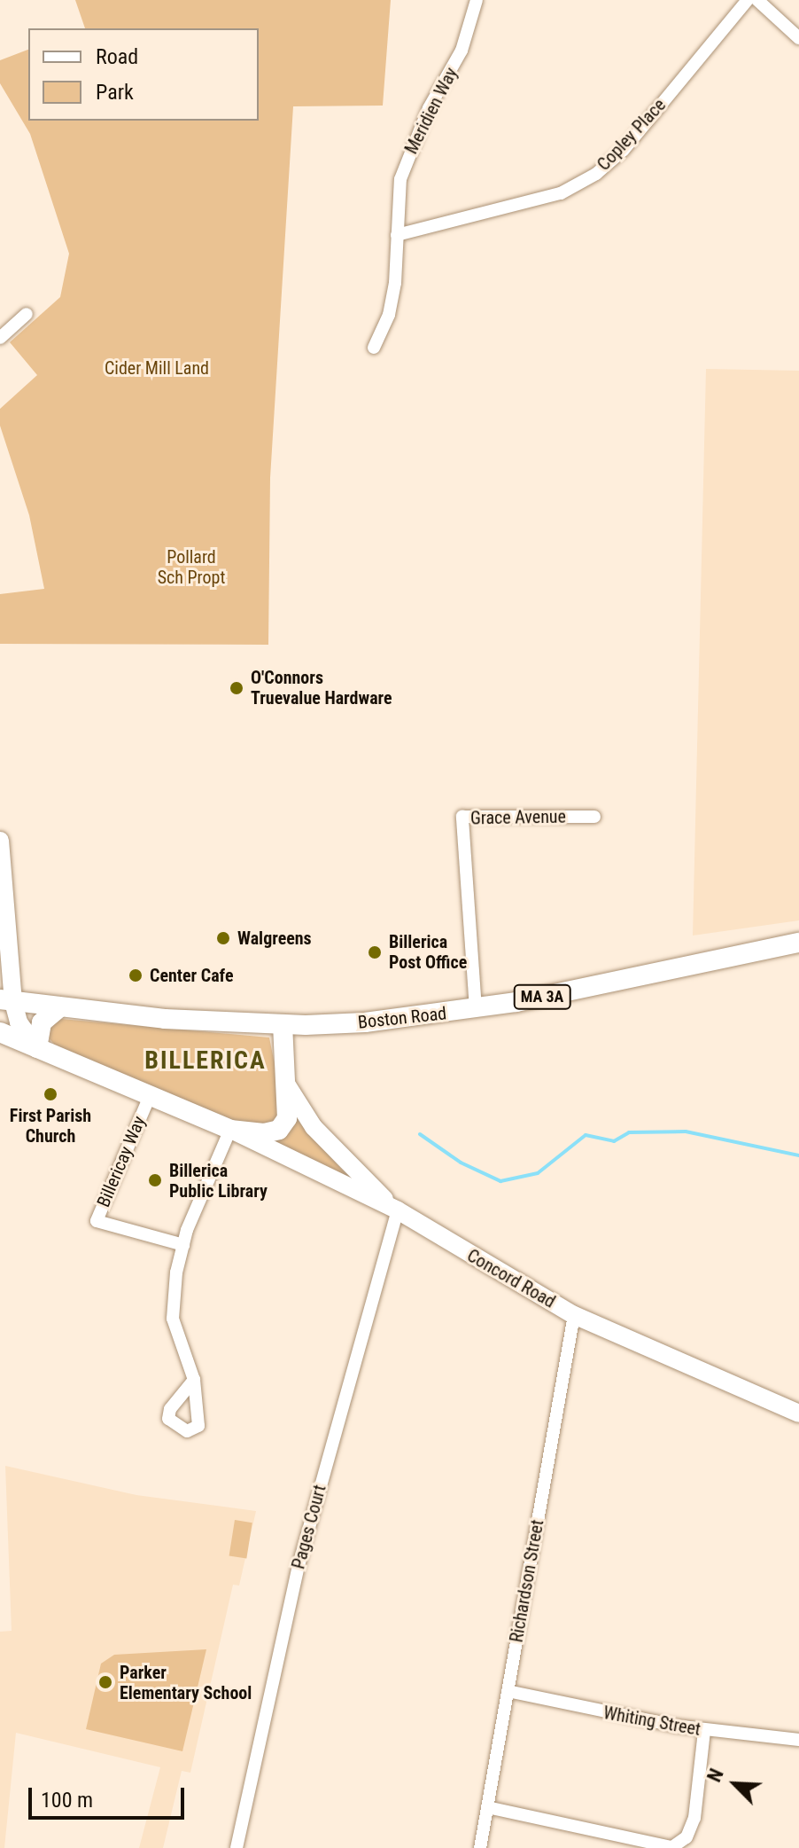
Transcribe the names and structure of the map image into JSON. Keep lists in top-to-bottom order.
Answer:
{
  "streets": {
    "main road": ["MA 3A", "Boston Road", "Concord Road"],
    "street": [
      "Meridien Way",
      "Copley Place",
      "Grace Avenue",
      "Billericay Way",
      "Pages Court",
      "Richardson Street",
      "Whiting Street"
    ]
  },
  "crossings": [
    ["Meridien Way", "Copley Place"],
    ["Grace Avenue", "Boston Road"],
    ["Billericay Way", "Concord Road"],
    ["Concord Road", "Pages Court"],
    ["Concord Road", "Richardson Street"],
    ["Richardson Street", "Whiting Street"]
  ],
  "districts": ["BILLERICA"],
  "parks": ["Cider Mill Land", "Pollard Sch Propt"],
  "places": [
    "O'Connors Truevalue Hardware",
    "Walgreens",
    "Billerica Post Office",
    "Center Cafe",
    "First Parish Church",
    "Billerica Public Library",
    "Parker Elementary School"
  ],
  "legend": ["Road", "Park"],
  "scale_bar": "100 m",
  "north": "top left"
}
